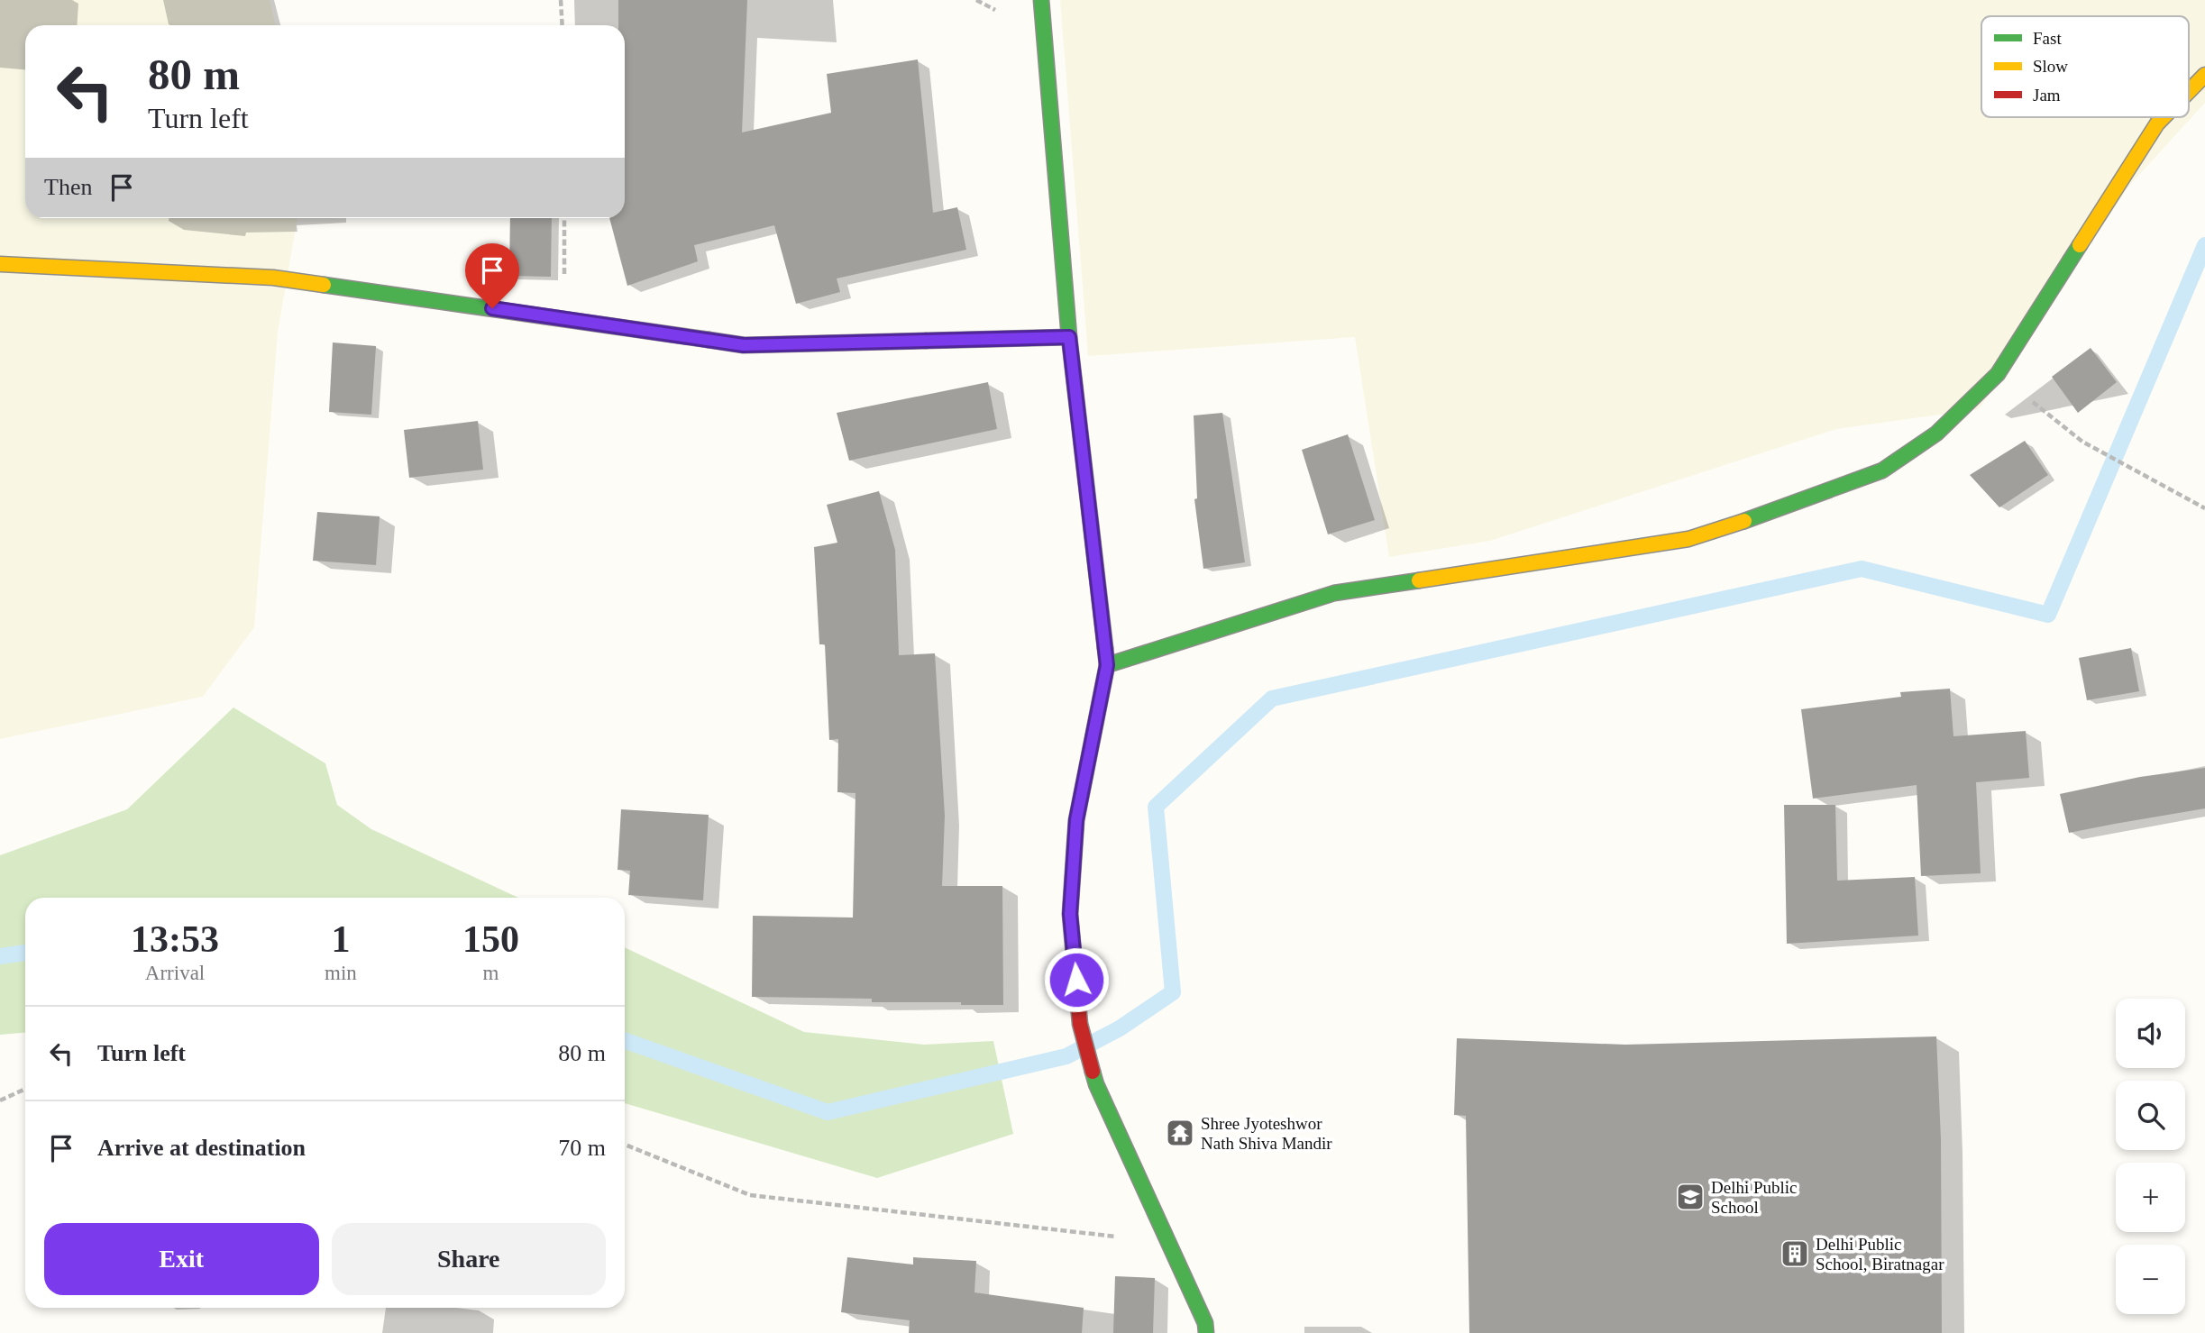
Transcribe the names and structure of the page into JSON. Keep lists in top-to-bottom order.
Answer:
{
  "places": {
    "temple": ["Shree Jyoteshwor Nath Shiva Mandir"],
    "school or university": ["Delhi Public School"],
    "building": ["Delhi Public School, Biratnagar"]
  },
  "legend": ["Fast", "Slow", "Jam"],
  "page": {
    "turn": ["80 m", "Turn left"],
    "then": "Then",
    "eta": [
      "13:53",
      "Arrival",
      "1",
      "min",
      "150",
      "m"
    ],
    "map_buttons": ["+", "−"],
    "list": [
      {
        "name": "Turn left",
        "value": "80 m"
      },
      {
        "name": "Arrive at destination",
        "value": "70 m"
      }
    ],
    "buttons": ["Exit", "Share"]
  }
}
